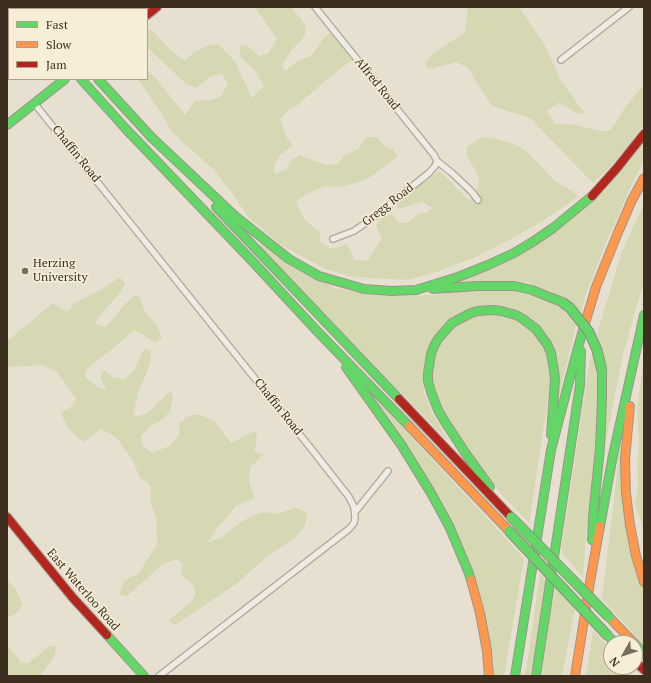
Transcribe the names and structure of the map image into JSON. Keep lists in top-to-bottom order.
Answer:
{
  "streets": {
    "main road": ["East Waterloo Road"],
    "street": ["Alfred Road", "Chaffin Road", "Gregg Road"]
  },
  "crossings": [
    ["Alfred Road", "Gregg Road"]
  ],
  "places": ["Herzing University"],
  "legend": ["Fast", "Slow", "Jam"],
  "north": "bottom left"
}
